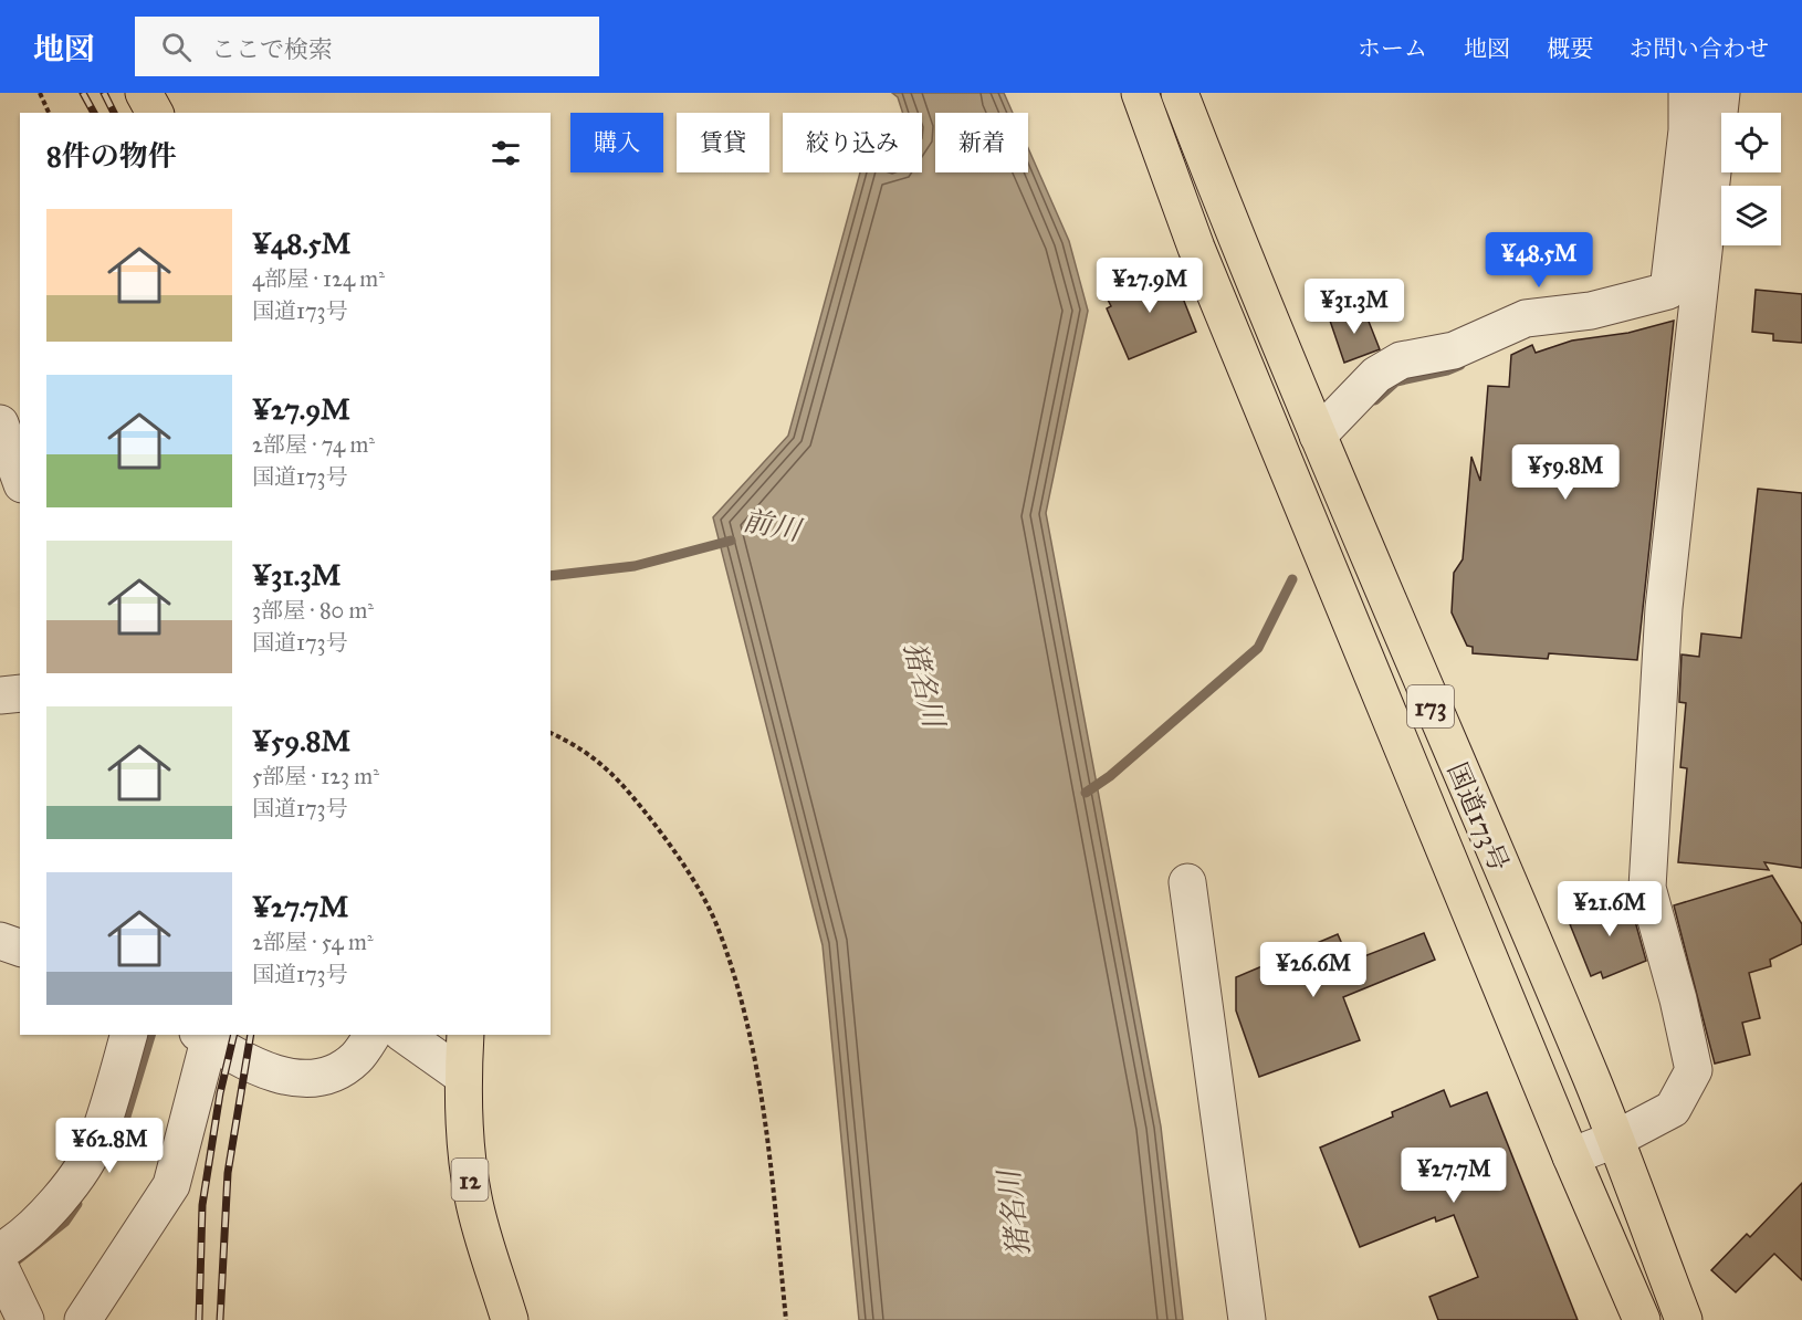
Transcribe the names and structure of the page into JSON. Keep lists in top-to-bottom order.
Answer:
{
  "streets": {
    "main road": ["173", "国道173号", "12"]
  },
  "water": ["前川", "猪名川"],
  "page": {
    "header": "地図",
    "search": "ここで検索",
    "nav": [
      "ホーム",
      "地図",
      "概要",
      "お問い合わせ"
    ],
    "chip": [
      "購入",
      "賃貸",
      "絞り込み",
      "新着"
    ],
    "heading": "8件の物件",
    "list": [
      {
        "name": "¥48.5M",
        "note": "4部屋 · 124 m² · 国道173号"
      },
      {
        "name": "¥27.9M",
        "note": "2部屋 · 74 m² · 国道173号"
      },
      {
        "name": "¥31.3M",
        "note": "3部屋 · 80 m² · 国道173号"
      },
      {
        "name": "¥59.8M",
        "note": "5部屋 · 123 m² · 国道173号"
      },
      {
        "name": "¥27.7M",
        "note": "2部屋 · 54 m² · 国道173号"
      }
    ],
    "price": [
      "¥48.5M",
      "¥27.9M",
      "¥31.3M",
      "¥59.8M",
      "¥21.6M",
      "¥26.6M",
      "¥62.8M",
      "¥27.7M"
    ]
  }
}
